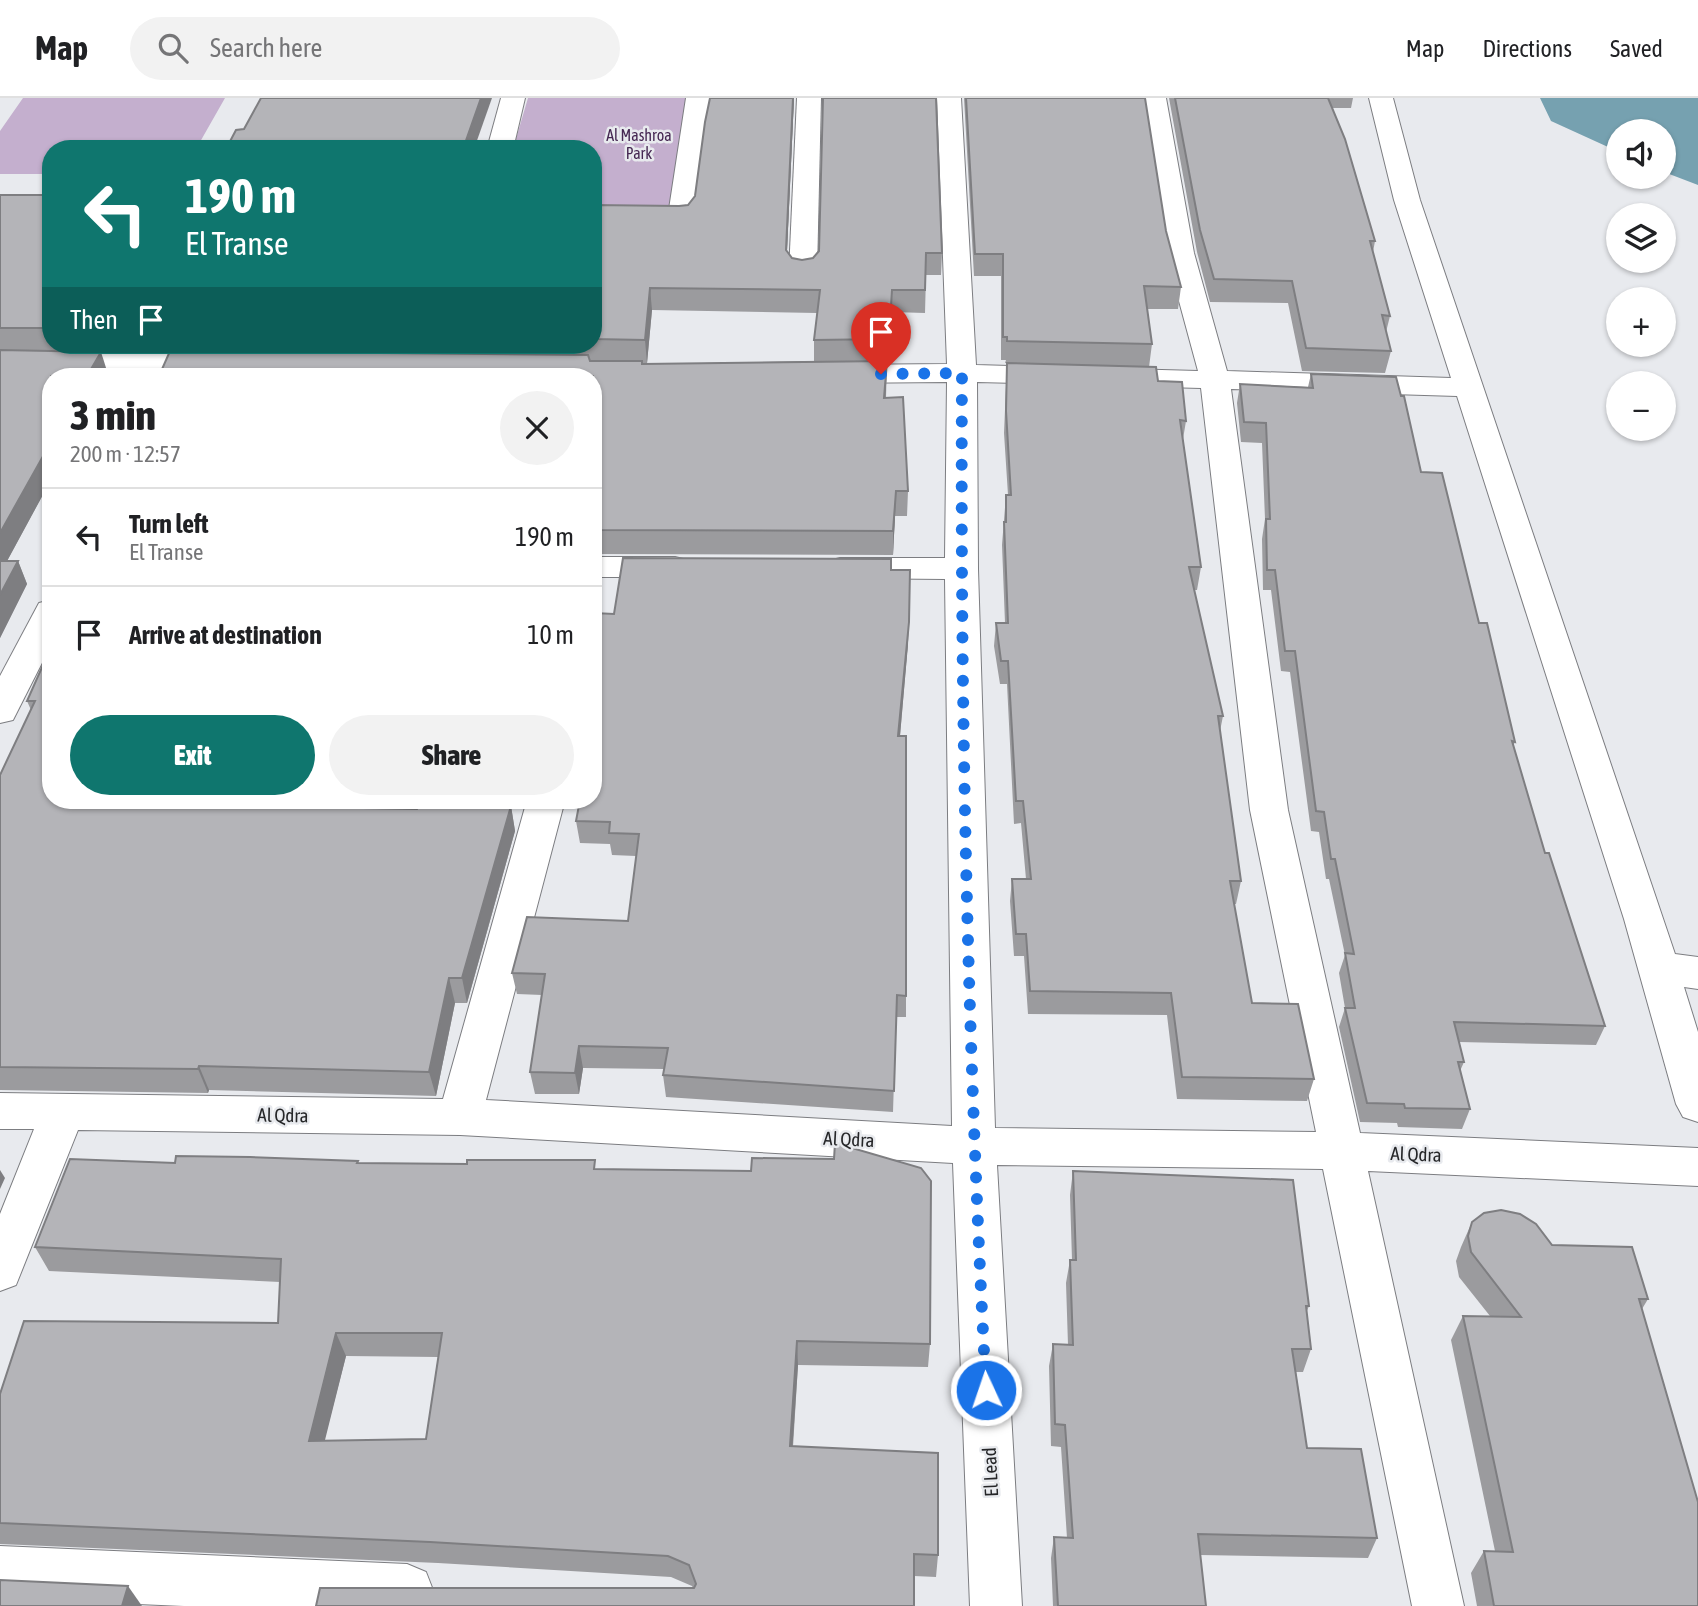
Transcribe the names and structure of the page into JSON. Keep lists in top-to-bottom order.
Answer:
{
  "streets": {
    "street": ["Al Qdra", "El Lead"]
  },
  "crossings": [
    ["Al Qdra", "El Lead"]
  ],
  "parks": ["Al Mashroa Park"],
  "page": {
    "header": "Map",
    "search": "Search here",
    "nav": ["Map", "Directions", "Saved"],
    "map_buttons": ["+", "−"],
    "turn": ["190 m", "El Transe"],
    "then": "Then",
    "heading": ["3 min", "200 m · 12:57"],
    "list": [
      {
        "name": "Turn left",
        "note": "El Transe",
        "value": "190 m"
      },
      {
        "name": "Arrive at destination",
        "value": "10 m"
      }
    ],
    "buttons": ["Exit", "Share"]
  }
}
